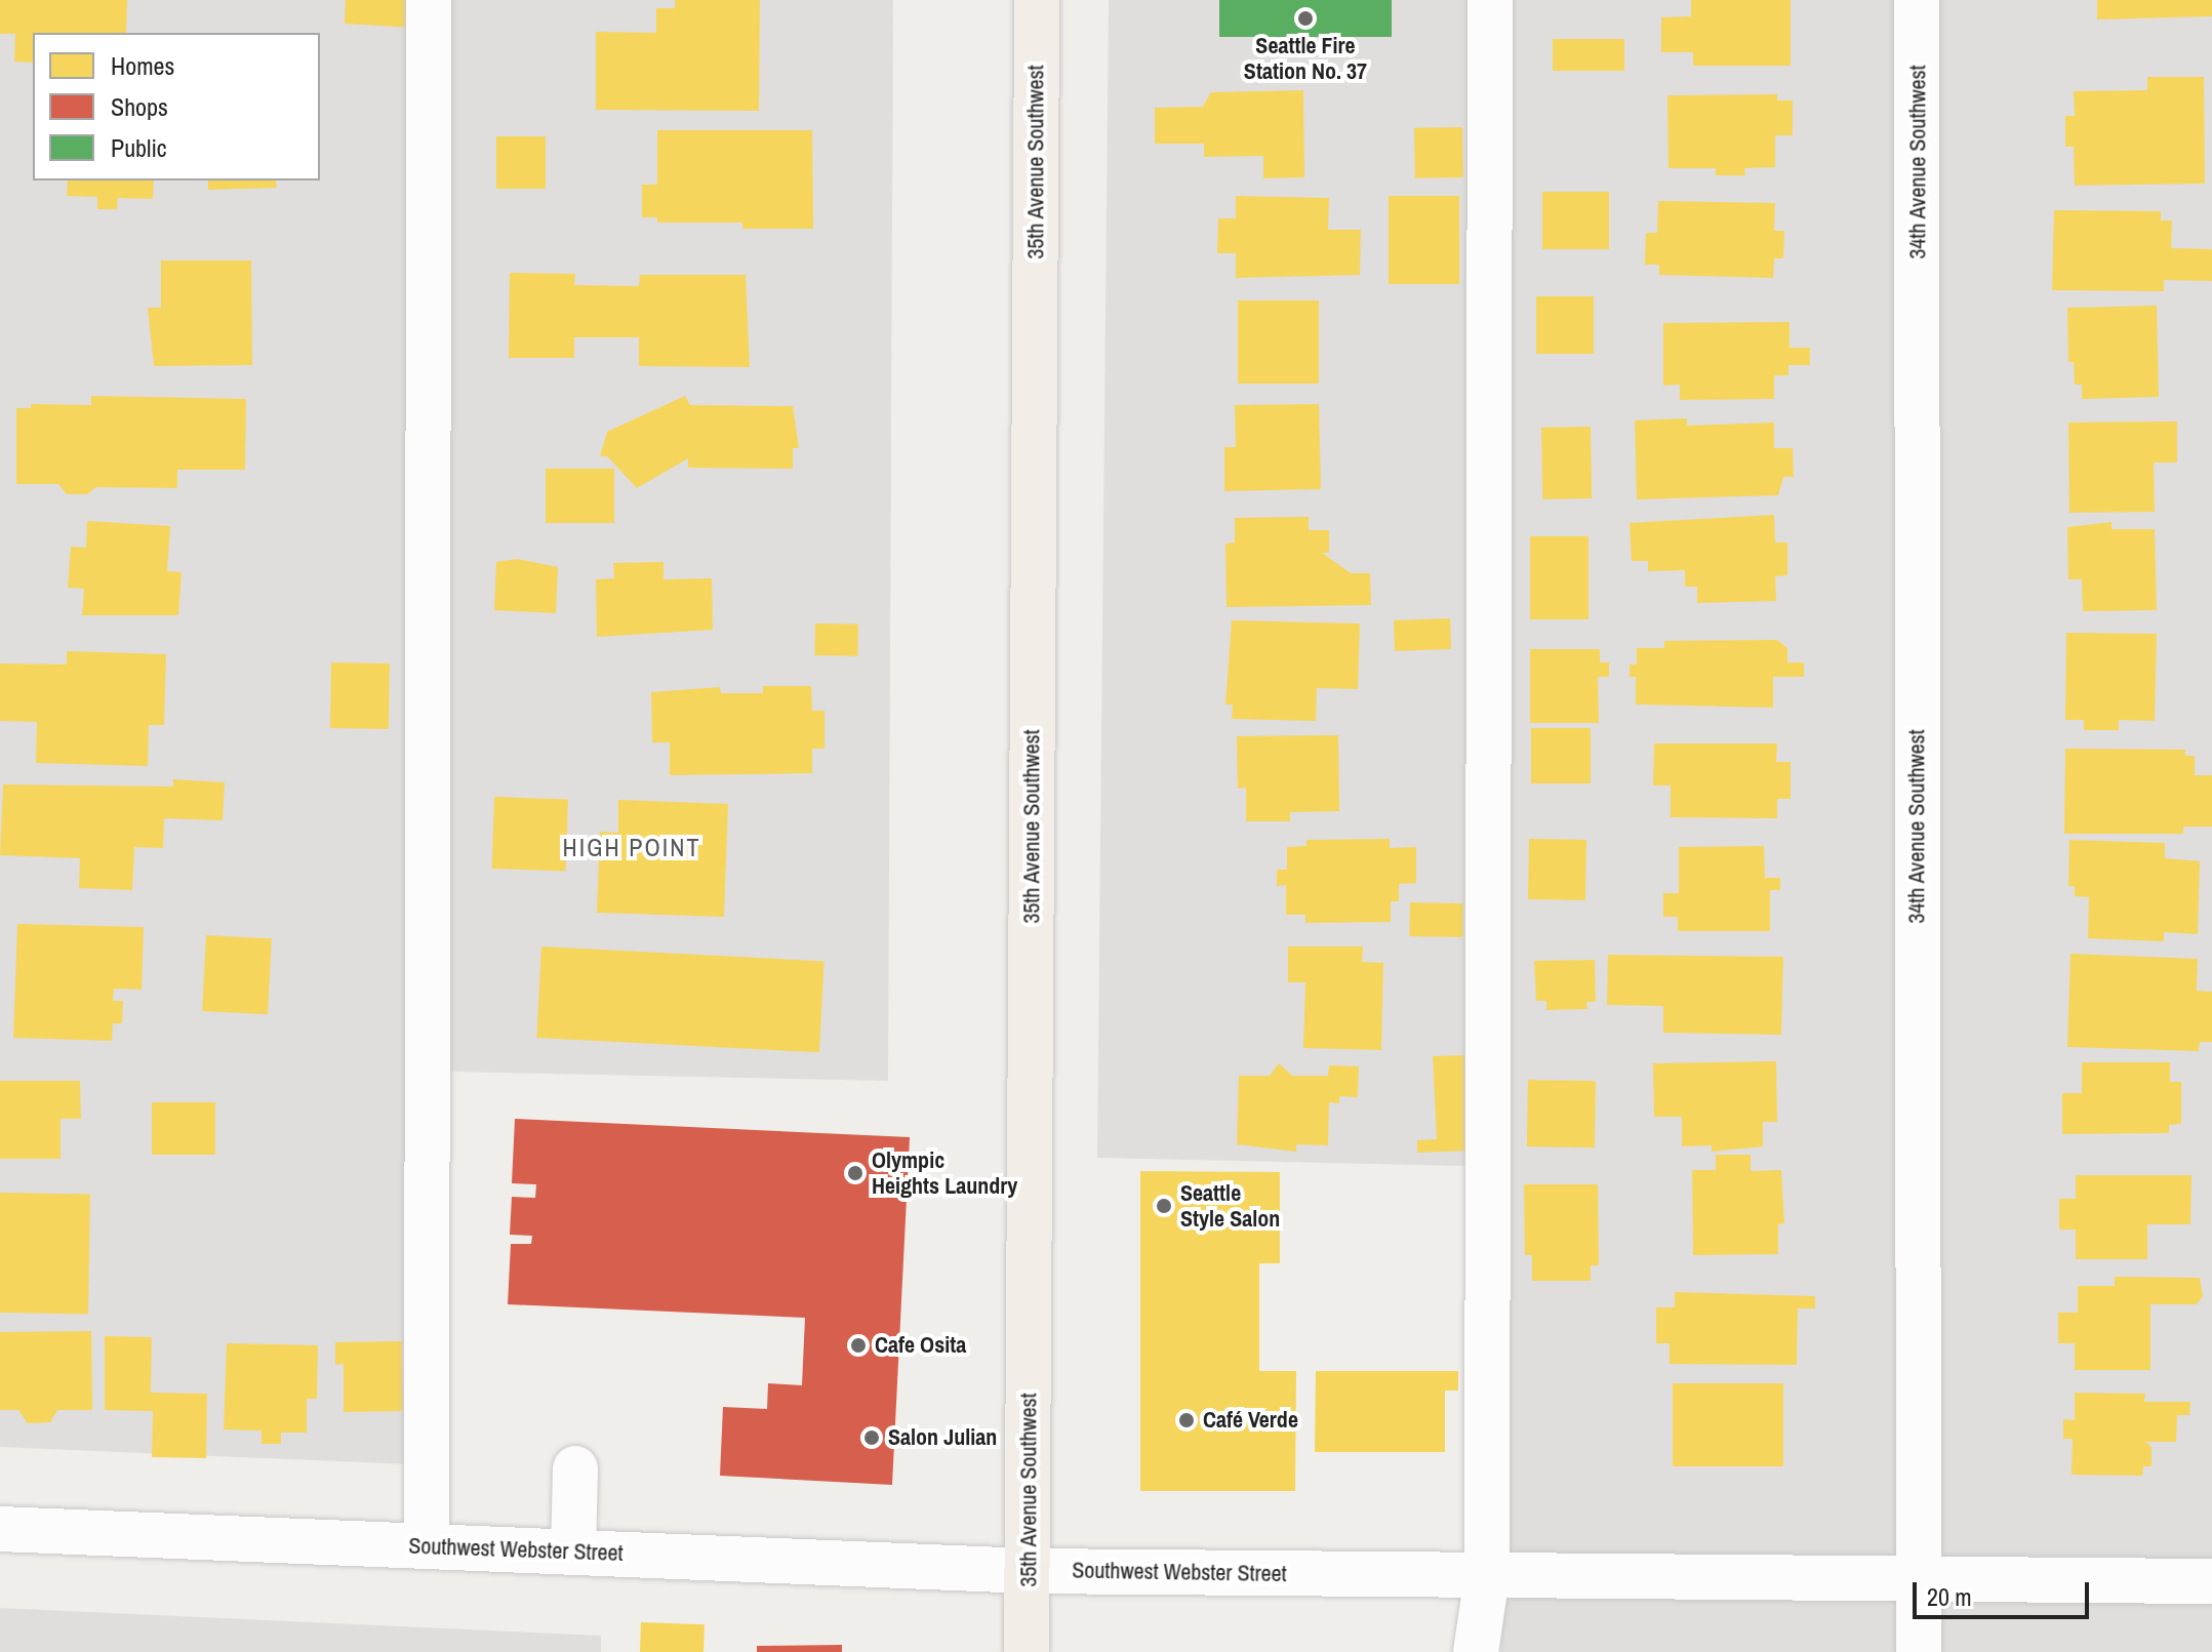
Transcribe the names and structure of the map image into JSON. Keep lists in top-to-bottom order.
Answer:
{
  "streets": {
    "main road": ["35th Avenue Southwest"],
    "street": ["34th Avenue Southwest", "Southwest Webster Street"]
  },
  "crossings": [
    ["35th Avenue Southwest", "Southwest Webster Street"],
    ["34th Avenue Southwest", "Southwest Webster Street"]
  ],
  "districts": ["HIGH POINT"],
  "places": [
    "Seattle Fire Station No. 37",
    "Olympic Heights Laundry",
    "Seattle Style Salon",
    "Cafe Osita",
    "Café Verde",
    "Salon Julian"
  ],
  "legend": ["Homes", "Shops", "Public"],
  "scale_bar": "20 m"
}
